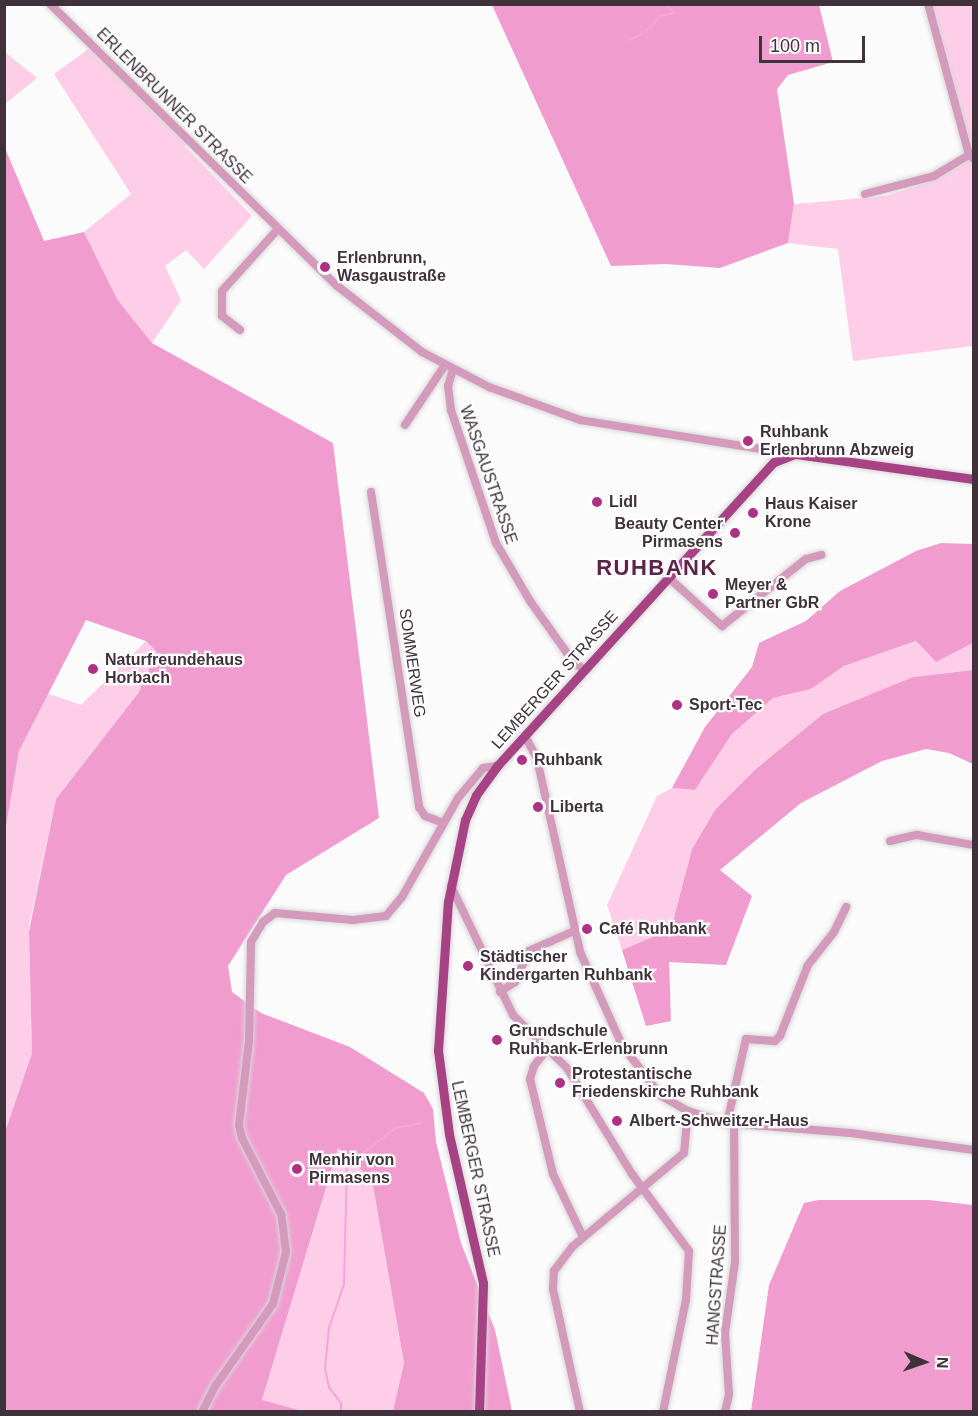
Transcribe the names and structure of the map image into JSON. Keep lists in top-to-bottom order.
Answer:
{
  "streets": {
    "main road": ["LEMBERGER STRASSE"],
    "street": [
      "ERLENBRUNNER STRASSE",
      "WASGAUSTRASSE",
      "SOMMERWEG",
      "HANGSTRASSE"
    ]
  },
  "crossings": [
    ["ERLENBRUNNER STRASSE", "WASGAUSTRASSE"],
    ["ERLENBRUNNER STRASSE", "LEMBERGER STRASSE"],
    ["WASGAUSTRASSE", "LEMBERGER STRASSE"]
  ],
  "districts": ["RUHBANK"],
  "places": [
    "Erlenbrunn, Wasgaustraße",
    "Ruhbank Erlenbrunn Abzweig",
    "Lidl",
    "Haus Kaiser Krone",
    "Beauty Center Pirmasens",
    "Meyer & Partner GbR",
    "Naturfreundehaus Horbach",
    "Sport-Tec",
    "Ruhbank",
    "Liberta",
    "Café Ruhbank",
    "Städtischer Kindergarten Ruhbank",
    "Grundschule Ruhbank-Erlenbrunn",
    "Protestantische Friedenskirche Ruhbank",
    "Albert-Schweitzer-Haus",
    "Menhir von Pirmasens"
  ],
  "scale_bar": "100 m",
  "north": "right"
}
